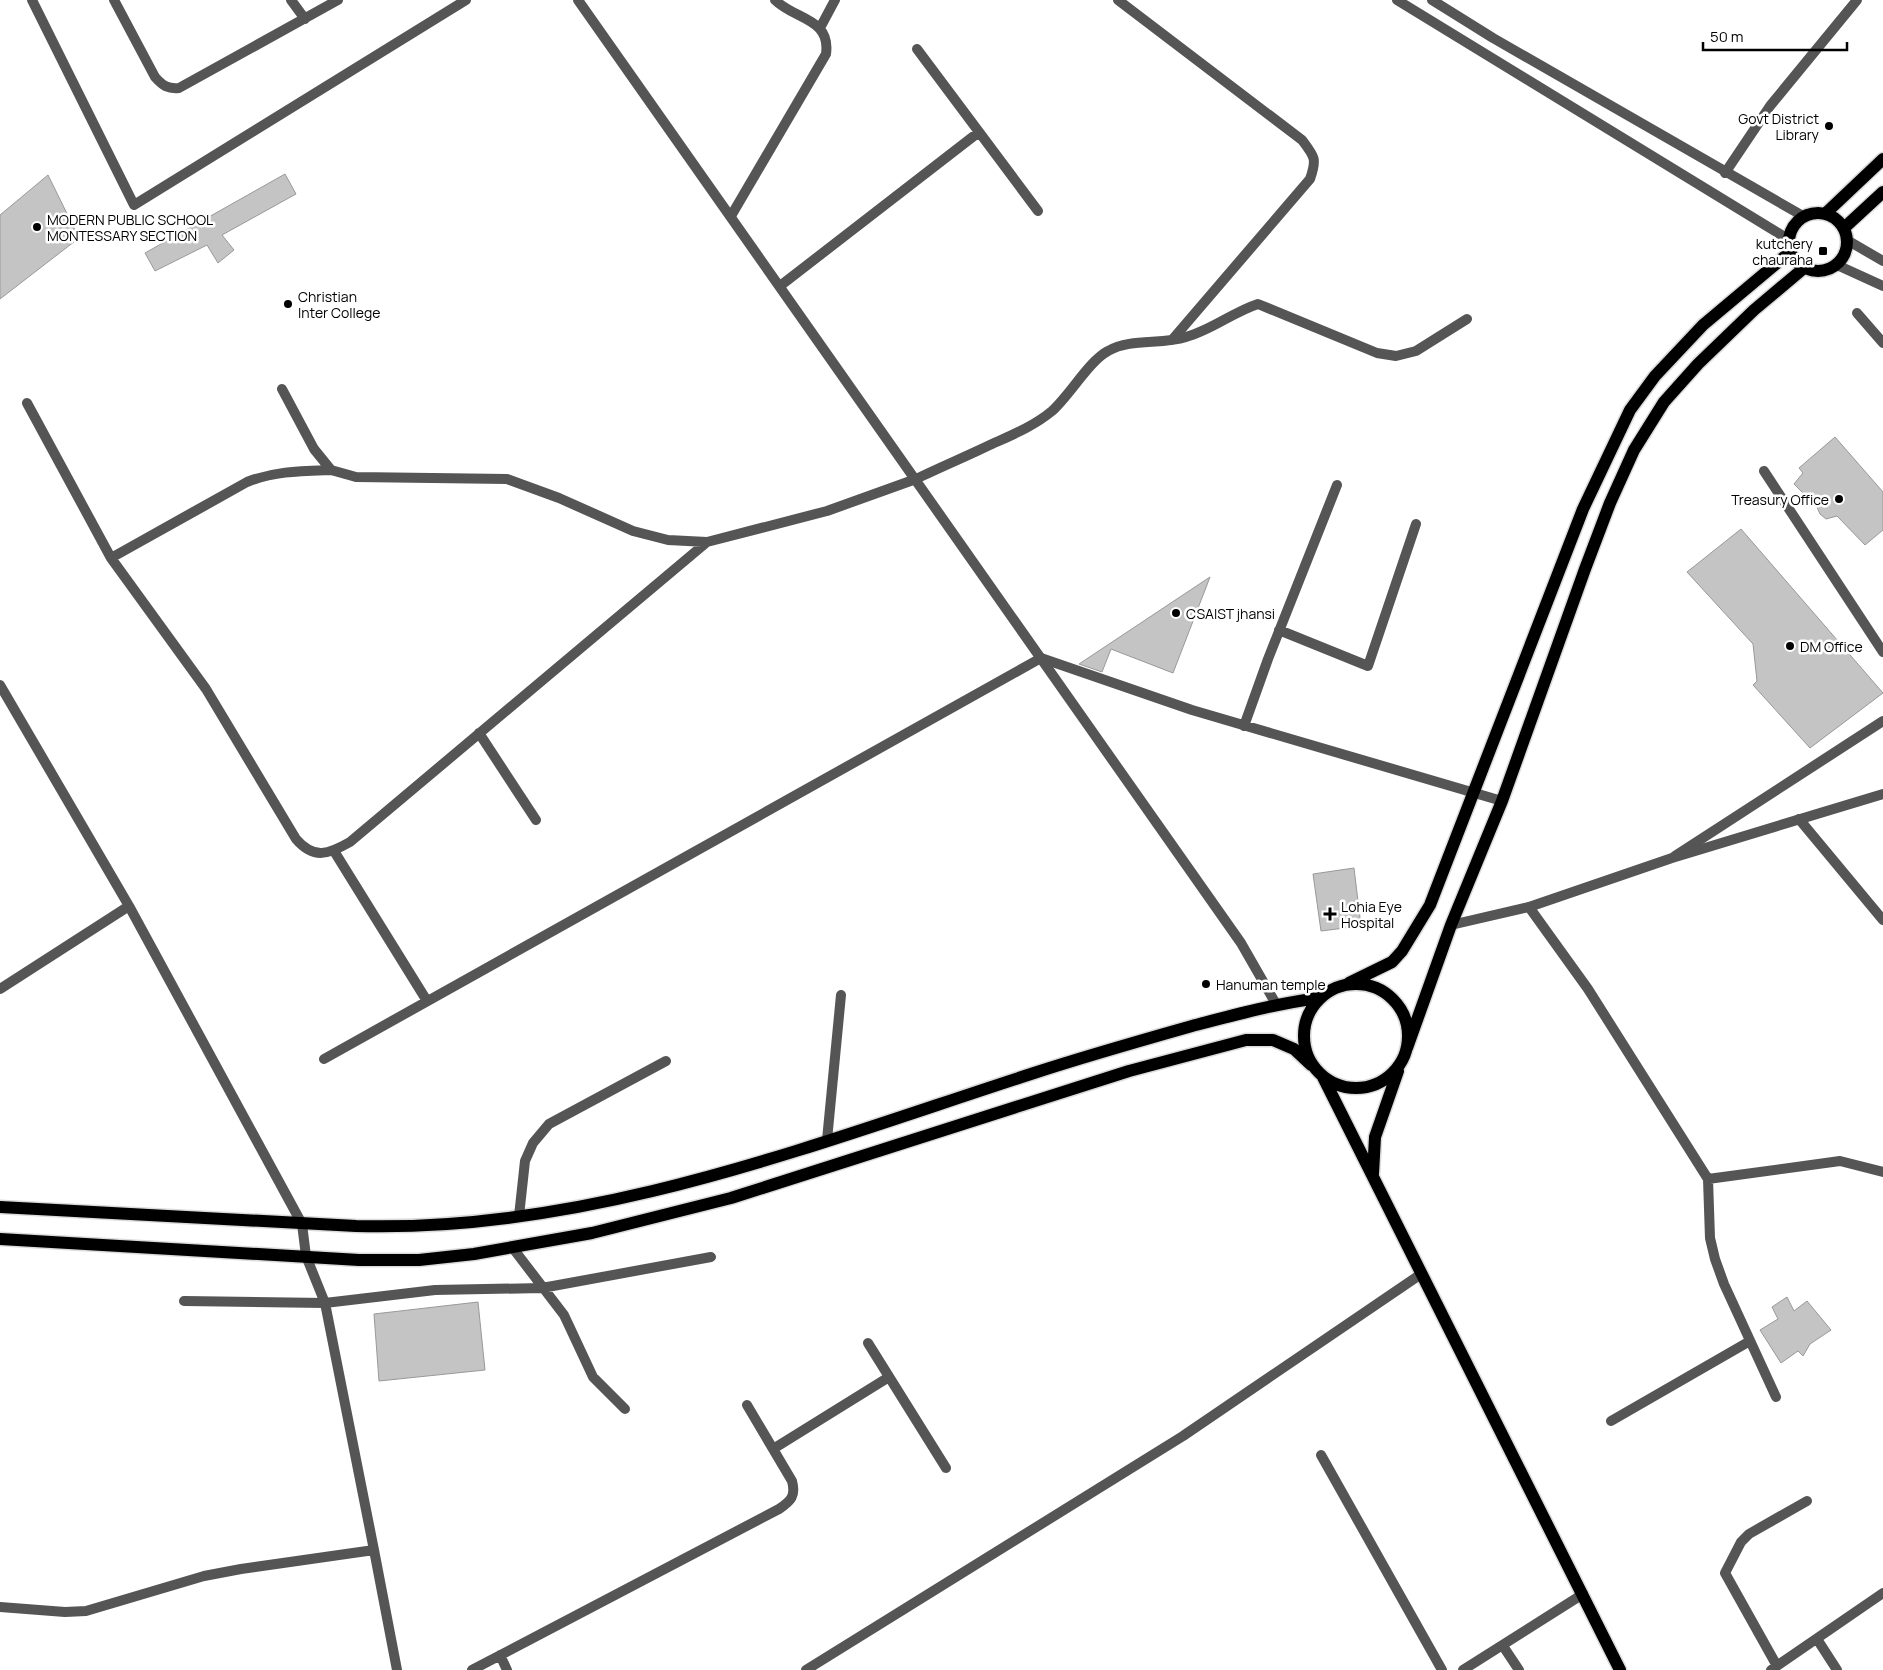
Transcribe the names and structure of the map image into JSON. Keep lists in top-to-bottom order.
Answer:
{
  "places": {
    "other": [
      "Govt District Library",
      "MODERN PUBLIC SCHOOL MONTESSARY SECTION",
      "Christian Inter College",
      "Treasury Office",
      "CSAIST jhansi",
      "DM Office",
      "Hanuman temple"
    ],
    "transit": ["kutchery chauraha"],
    "health": ["Lohia Eye Hospital"]
  },
  "scale_bar": "50 m"
}
